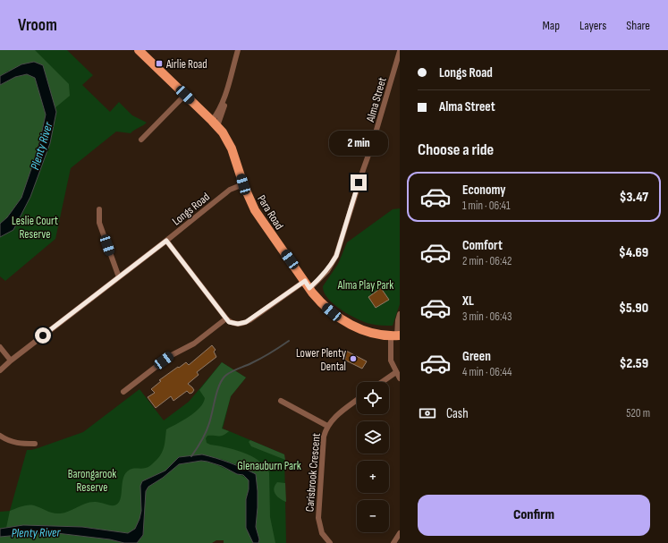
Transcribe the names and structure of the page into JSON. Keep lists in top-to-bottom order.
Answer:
{
  "streets": {
    "main road": ["Para Road"],
    "street": ["Alma Street", "Longs Road", "Carisbrook Crescent"]
  },
  "crossings": [
    ["Alma Street", "Para Road"],
    ["Longs Road", "Para Road"]
  ],
  "water": ["Plenty River"],
  "parks": [
    "Leslie Court Reserve",
    "Alma Play Park",
    "Glenauburn Park",
    "Barongarook Reserve"
  ],
  "places": {
    "transit": ["Airlie Road"],
    "other": ["Lower Plenty Dental"]
  },
  "page": {
    "header": "Vroom",
    "nav": ["Map", "Layers", "Share"],
    "banner": ["Longs Road", "Alma Street"],
    "heading": "Choose a ride",
    "bubble": "2 min",
    "list": [
      {
        "name": "Economy",
        "note": "1 min · 06:41",
        "value": "$3.47"
      },
      {
        "name": "Comfort",
        "note": "2 min · 06:42",
        "value": "$4.69"
      },
      {
        "name": "XL",
        "note": "3 min · 06:43",
        "value": "$5.90"
      },
      {
        "name": "Green",
        "note": "4 min · 06:44",
        "value": "$2.59"
      }
    ],
    "map_buttons": ["+", "−"],
    "pay": ["Cash", "520 m"],
    "buttons": "Confirm"
  }
}
